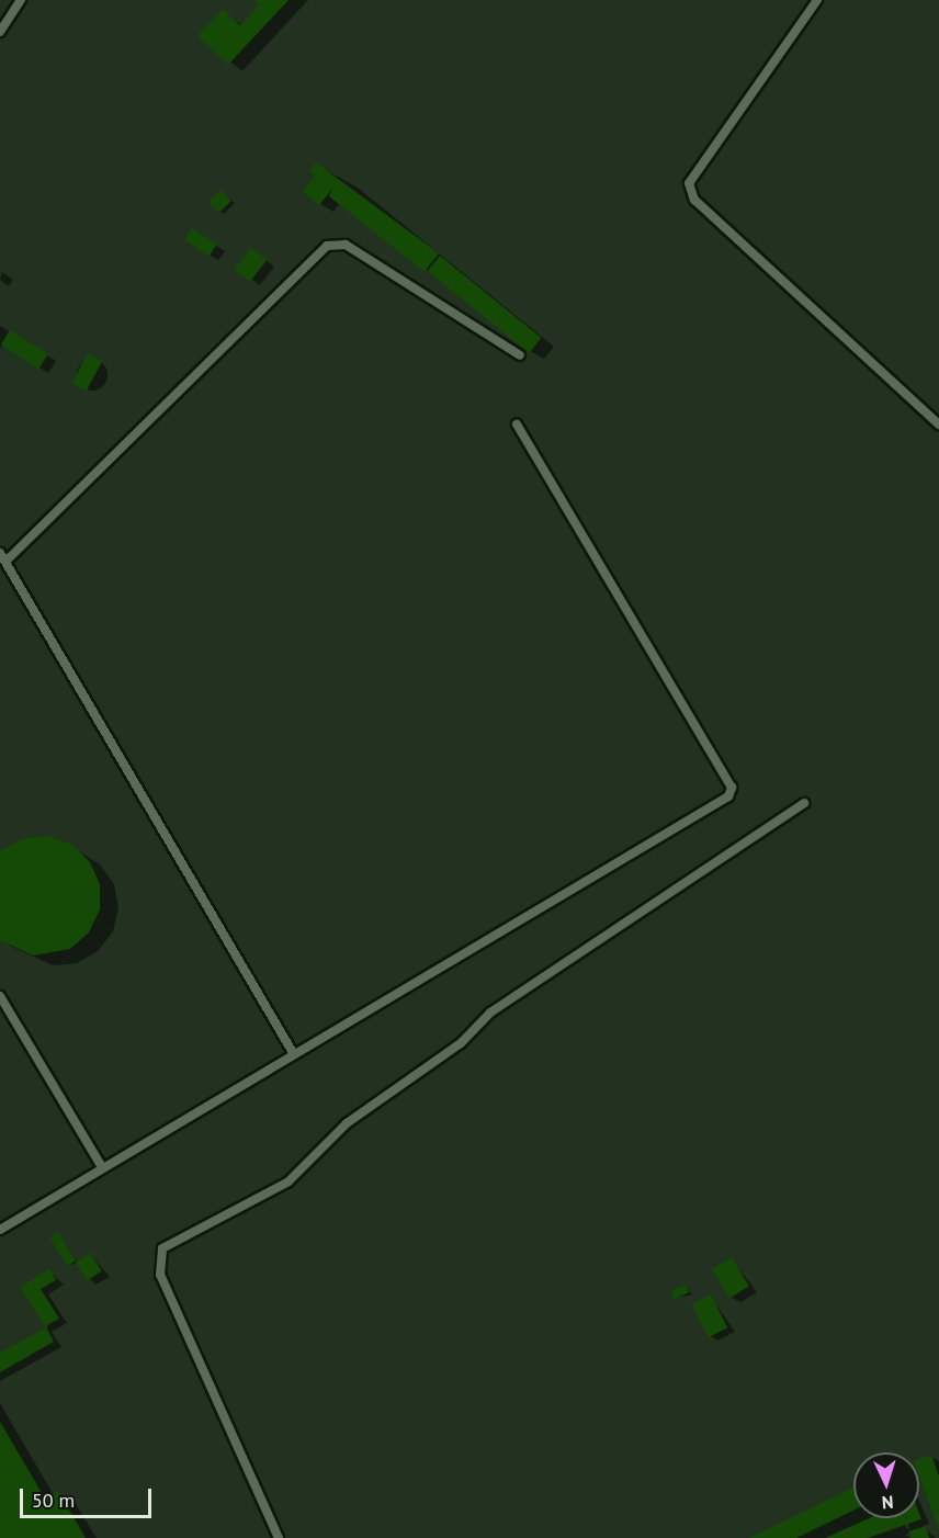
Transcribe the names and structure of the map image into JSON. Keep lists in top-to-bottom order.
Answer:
{
  "scale_bar": "50 m",
  "north": "bottom"
}
